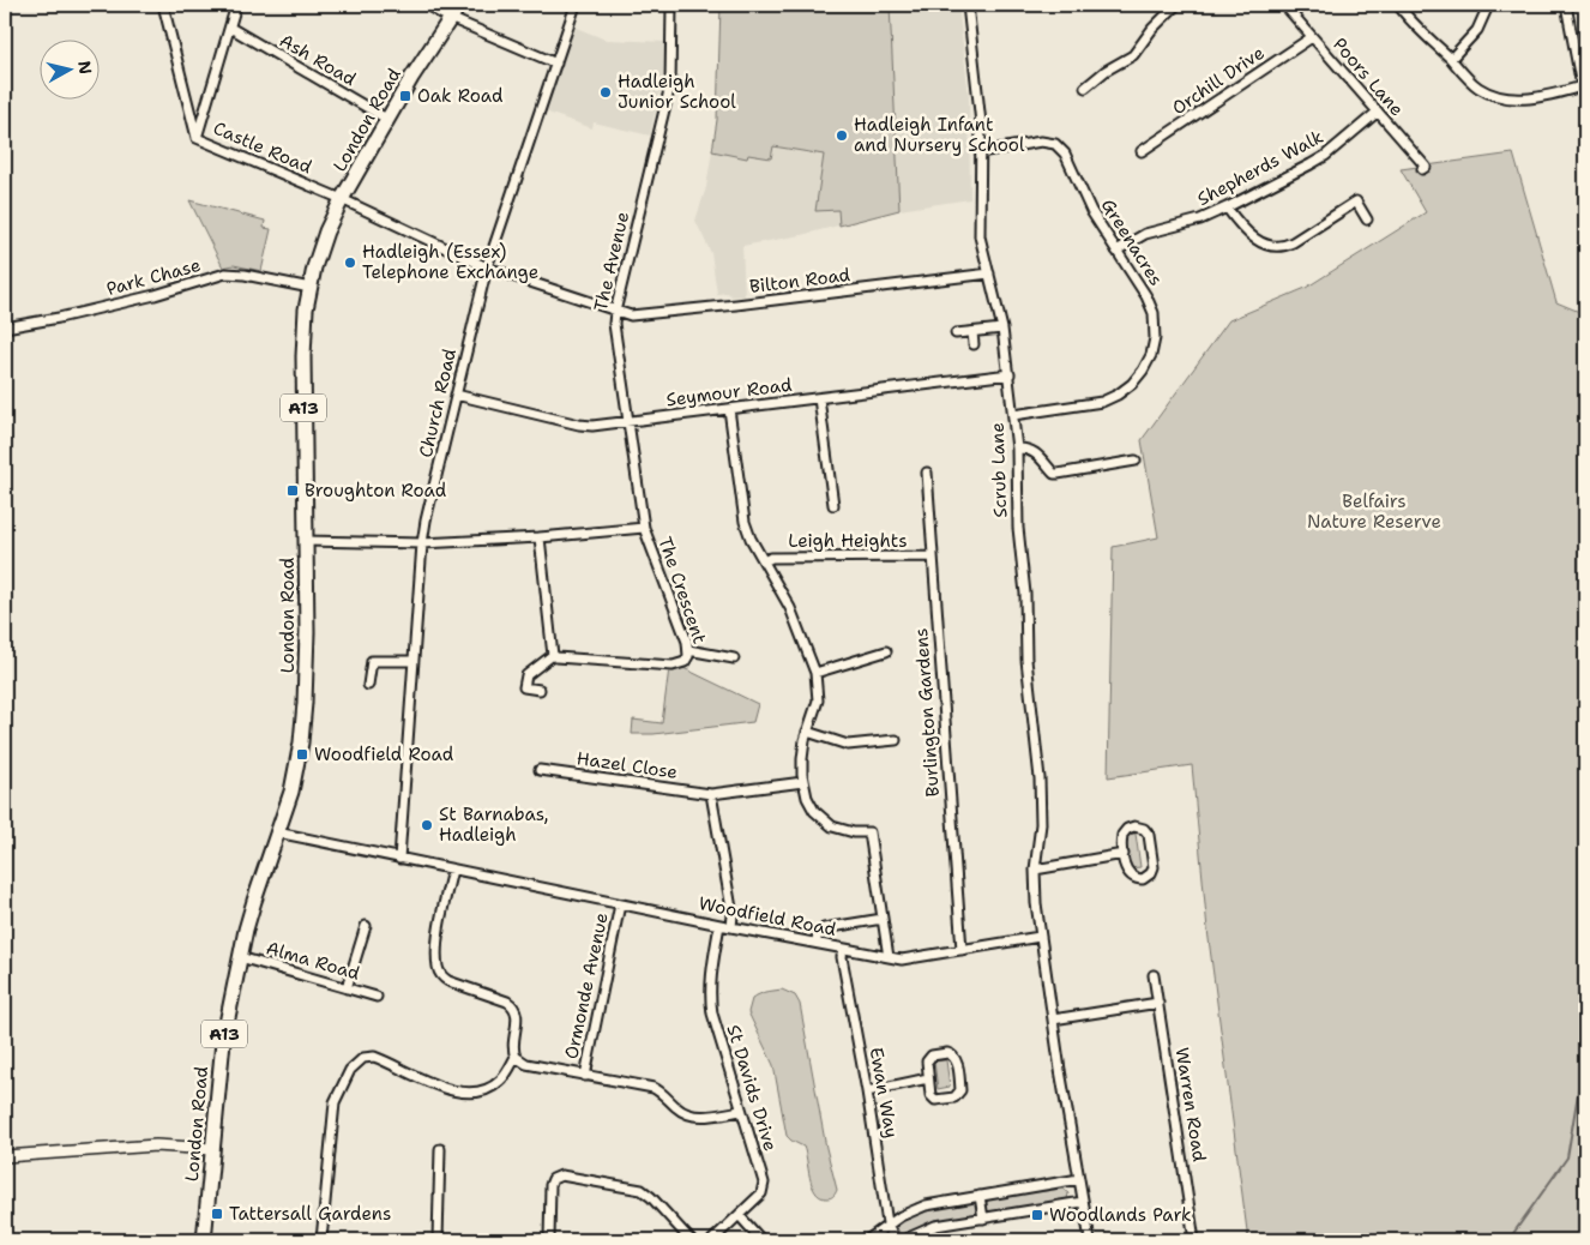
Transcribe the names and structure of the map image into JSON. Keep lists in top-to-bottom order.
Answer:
{
  "streets": {
    "main road": ["London Road", "A13"],
    "street": [
      "Ash Road",
      "Poors Lane",
      "Orchill Drive",
      "Castle Road",
      "Shepherds Walk",
      "Greenacres",
      "The Avenue",
      "Park Chase",
      "Bilton Road",
      "Seymour Road",
      "Church Road",
      "Scrub Lane",
      "Leigh Heights",
      "The Crescent",
      "Burlington Gardens",
      "Hazel Close",
      "Woodfield Road",
      "Alma Road",
      "Ormonde Avenue",
      "St Davids Drive",
      "Ewan Way",
      "Warren Road"
    ]
  },
  "crossings": [
    ["Ash Road", "London Road"],
    ["Poors Lane", "Orchill Drive"],
    ["Poors Lane", "Shepherds Walk"],
    ["London Road", "Castle Road"],
    ["London Road", "Park Chase"],
    ["London Road", "Woodfield Road"],
    ["London Road", "Alma Road"],
    ["Castle Road", "Bilton Road"],
    ["Castle Road", "Church Road"],
    ["Shepherds Walk", "Greenacres"],
    ["Greenacres", "Scrub Lane"],
    ["The Avenue", "Bilton Road"],
    ["The Avenue", "Seymour Road"],
    ["The Avenue", "The Crescent"],
    ["Bilton Road", "Church Road"],
    ["Bilton Road", "Scrub Lane"],
    ["Seymour Road", "Church Road"],
    ["Seymour Road", "Scrub Lane"],
    ["Church Road", "Woodfield Road"],
    ["Scrub Lane", "Woodfield Road"],
    ["Leigh Heights", "Burlington Gardens"],
    ["Burlington Gardens", "Woodfield Road"],
    ["Woodfield Road", "Ormonde Avenue"],
    ["Woodfield Road", "St Davids Drive"],
    ["Woodfield Road", "Ewan Way"]
  ],
  "parks": ["Belfairs Nature Reserve"],
  "places": {
    "other": [
      "Hadleigh Junior School",
      "Hadleigh Infant and Nursery School",
      "Hadleigh (Essex) Telephone Exchange",
      "St Barnabas, Hadleigh"
    ],
    "transit": [
      "Oak Road",
      "Broughton Road",
      "Woodfield Road",
      "Tattersall Gardens",
      "Woodlands Park"
    ]
  },
  "north": "right"
}
